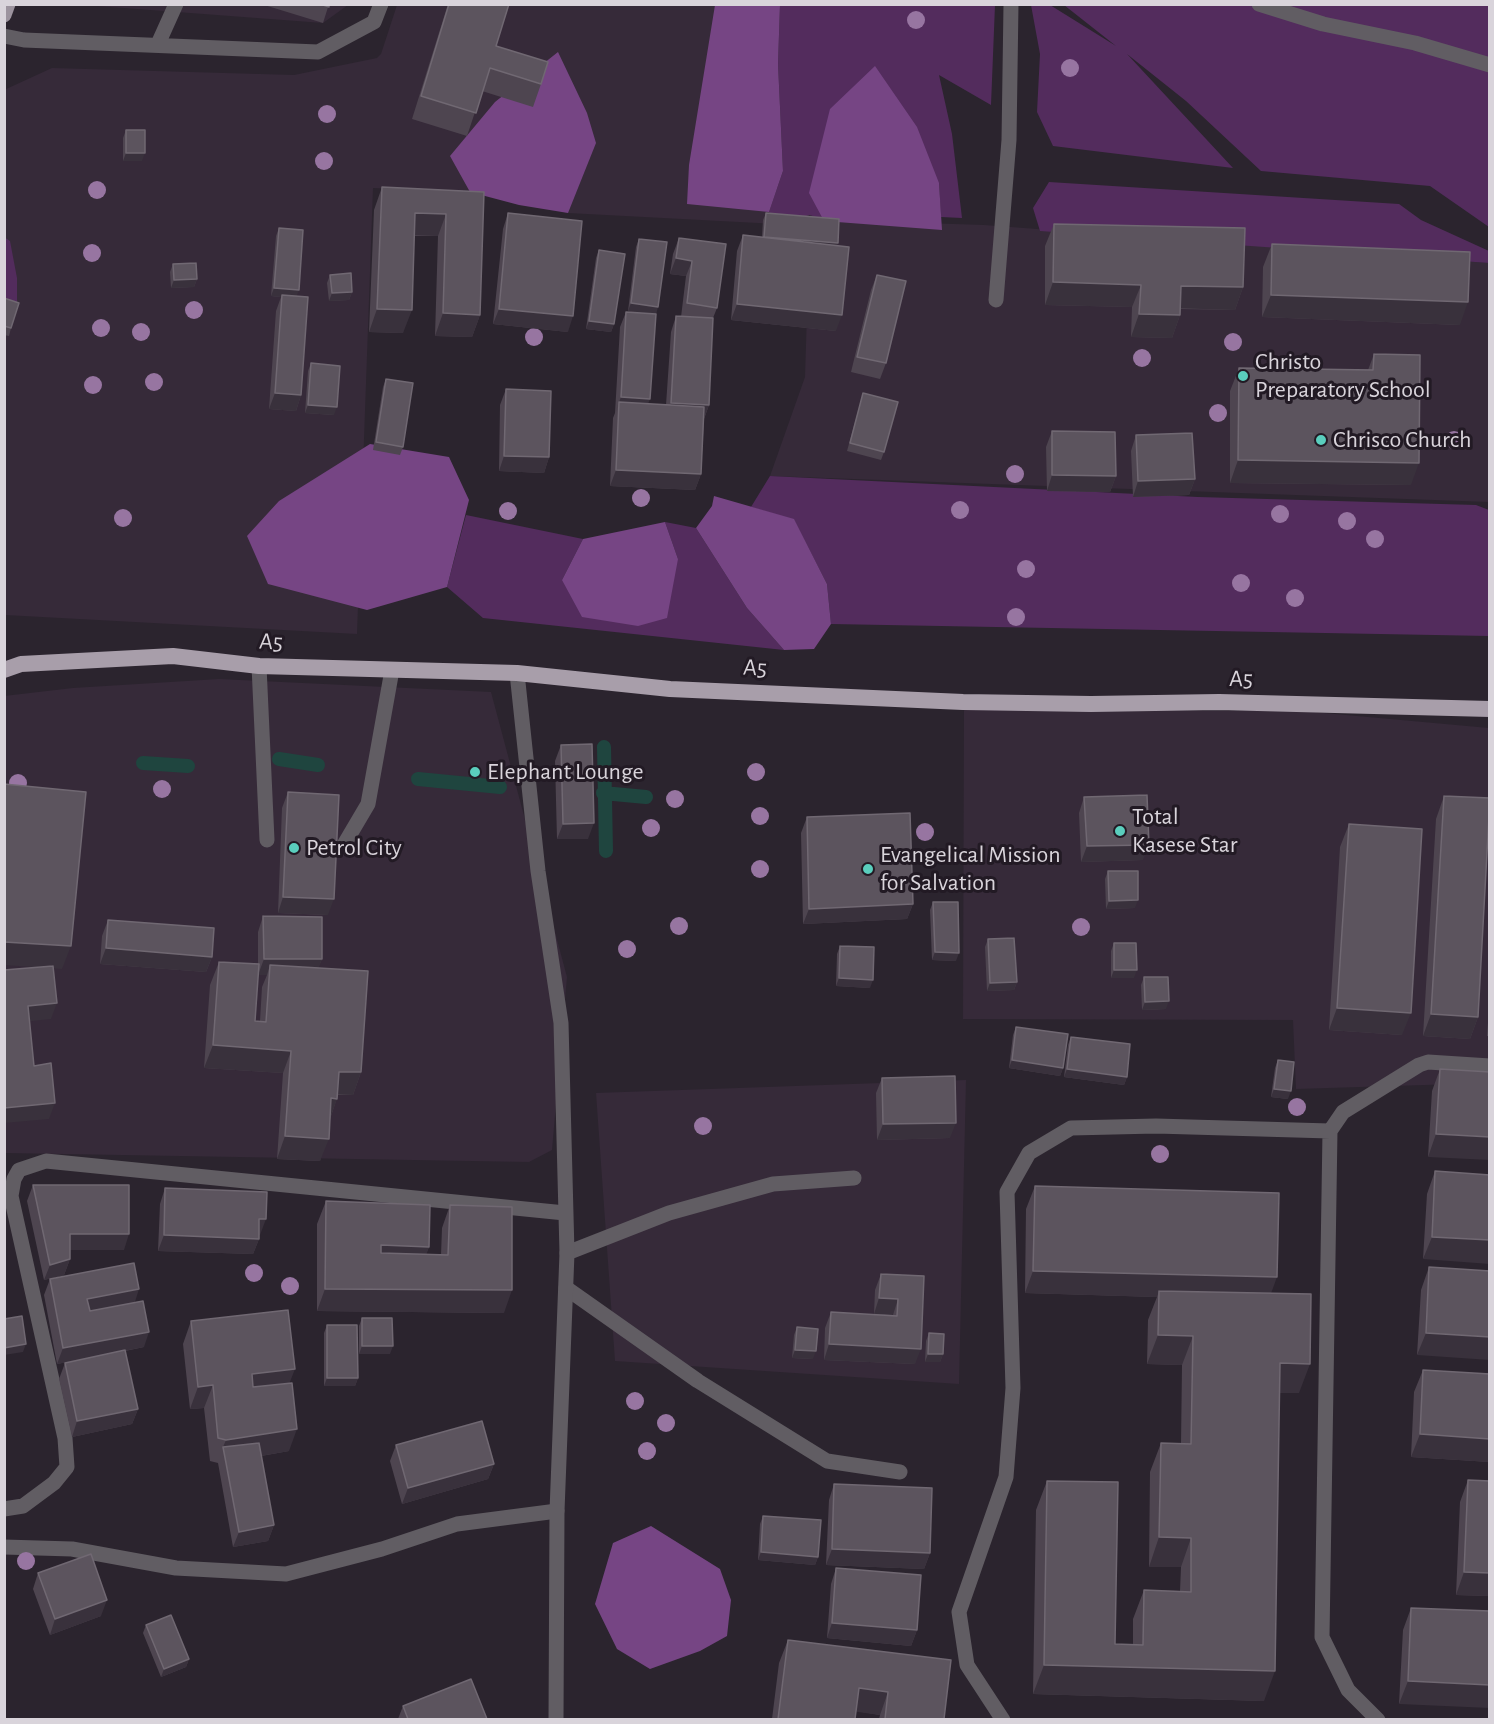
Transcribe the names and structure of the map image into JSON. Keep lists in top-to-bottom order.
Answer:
{
  "streets": {
    "highway": ["A5"]
  },
  "places": [
    "Christo Preparatory School",
    "Chrisco Church",
    "Elephant Lounge",
    "Total Kasese Star",
    "Petrol City",
    "Evangelical Mission for Salvation"
  ]
}
